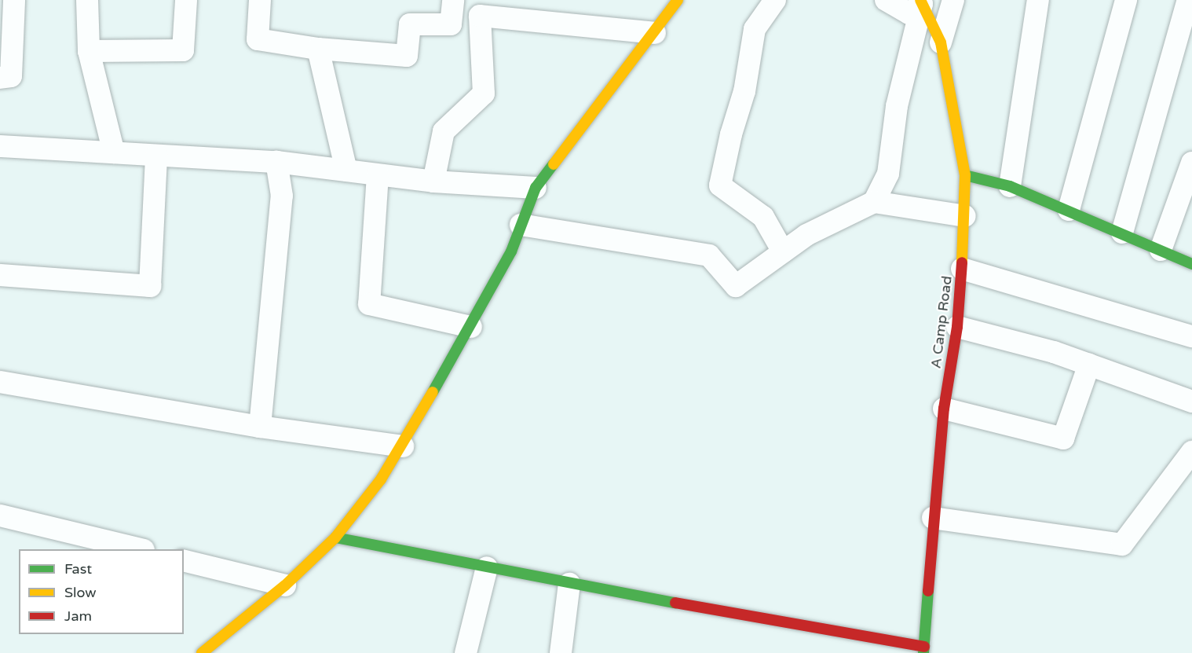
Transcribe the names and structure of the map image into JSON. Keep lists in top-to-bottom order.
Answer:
{
  "streets": {
    "street": ["A Camp Road"]
  },
  "legend": ["Fast", "Slow", "Jam"]
}
